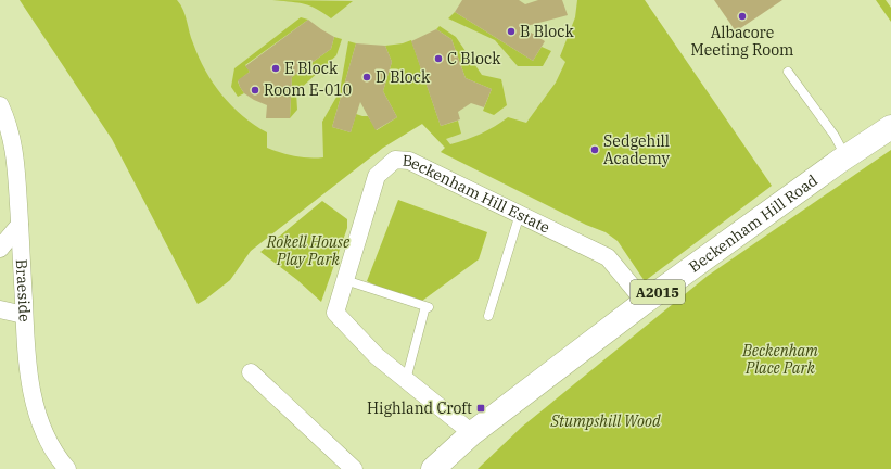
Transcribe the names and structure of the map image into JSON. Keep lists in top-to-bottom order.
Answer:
{
  "streets": {
    "main road": ["Beckenham Hill Road", "A2015"],
    "street": ["Beckenham Hill Estate", "Braeside"]
  },
  "crossings": [
    ["Beckenham Hill Estate", "Beckenham Hill Road"]
  ],
  "parks": ["Rokell House Play Park", "Beckenham Place Park", "Stumpshill Wood"],
  "places": {
    "other": [
      "Albacore Meeting Room",
      "B Block",
      "C Block",
      "E Block",
      "D Block",
      "Room E-010",
      "Sedgehill Academy"
    ],
    "transit": ["Highland Croft"]
  }
}
